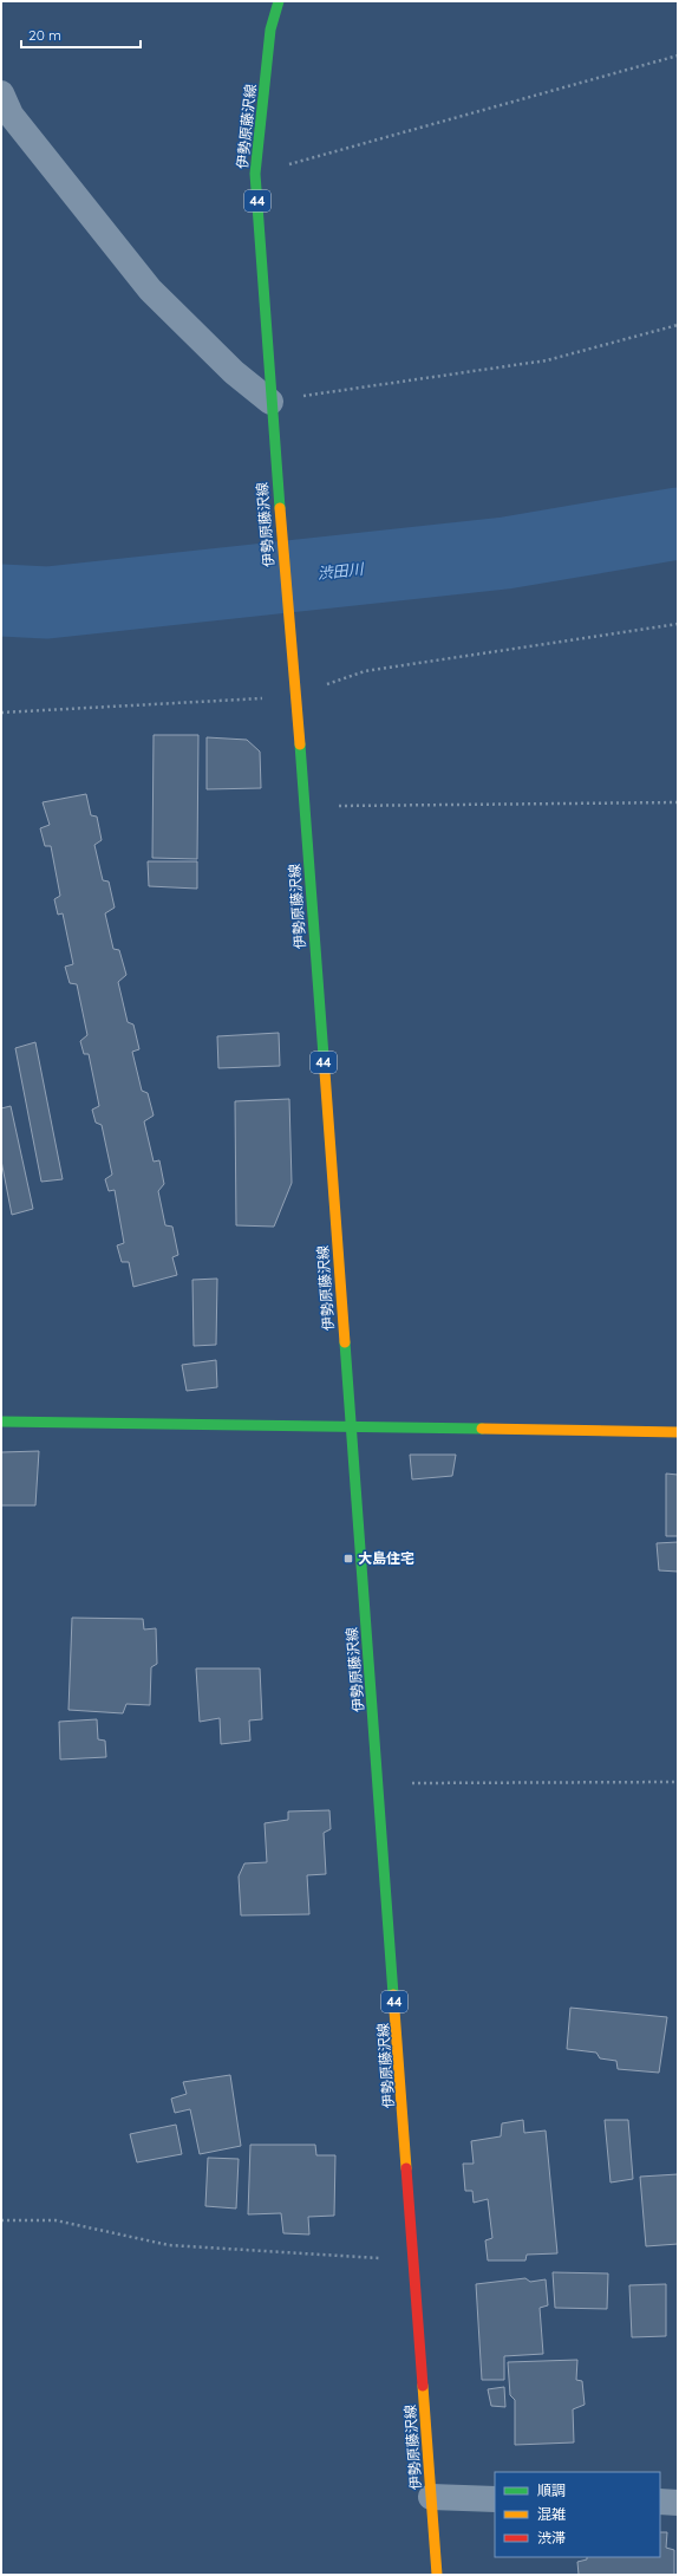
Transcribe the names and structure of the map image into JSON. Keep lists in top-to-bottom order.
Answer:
{
  "streets": {
    "main road": ["伊勢原藤沢線", "44"]
  },
  "water": ["渋田川"],
  "places": {
    "transit": ["大島住宅"]
  },
  "legend": ["順調", "混雑", "渋滞"],
  "scale_bar": "20 m"
}
